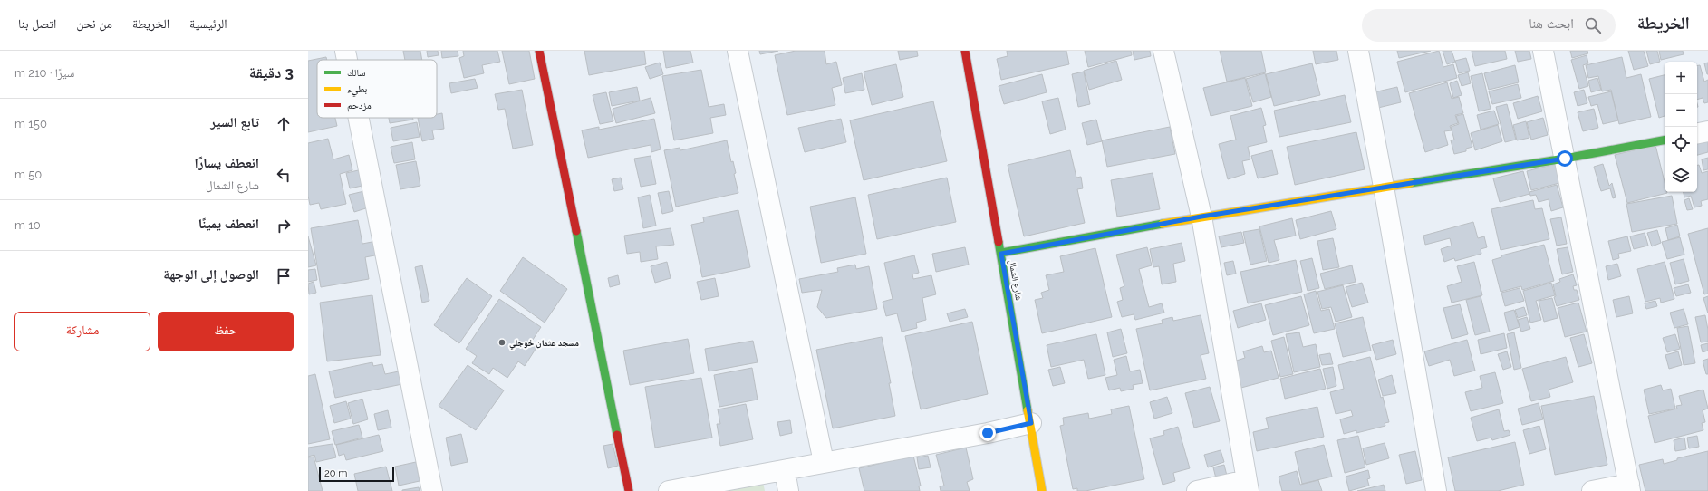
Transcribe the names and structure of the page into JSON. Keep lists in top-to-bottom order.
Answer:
{
  "streets": {
    "street": ["شارع الشمال"]
  },
  "places": ["مسجد عثمان خوجلي"],
  "legend": ["سالك", "بطيء", "مزدحم"],
  "scale_bar": "20 m",
  "page": {
    "header": "الخريطة",
    "search": "ابحث هنا",
    "nav": [
      "الرئيسية",
      "الخريطة",
      "من نحن",
      "اتصل بنا"
    ],
    "heading": ["3 دقيقة", "سيرًا · 210 m"],
    "map_buttons": ["+", "−"],
    "list": [
      ["تابع السير", "150 m"],
      ["انعطف يسارًا", "شارع الشمال", "50 m"],
      ["انعطف يمينًا", "10 m"],
      "الوصول إلى الوجهة"
    ],
    "buttons": ["حفظ", "مشاركة"],
    "scale": "20 m"
  }
}
